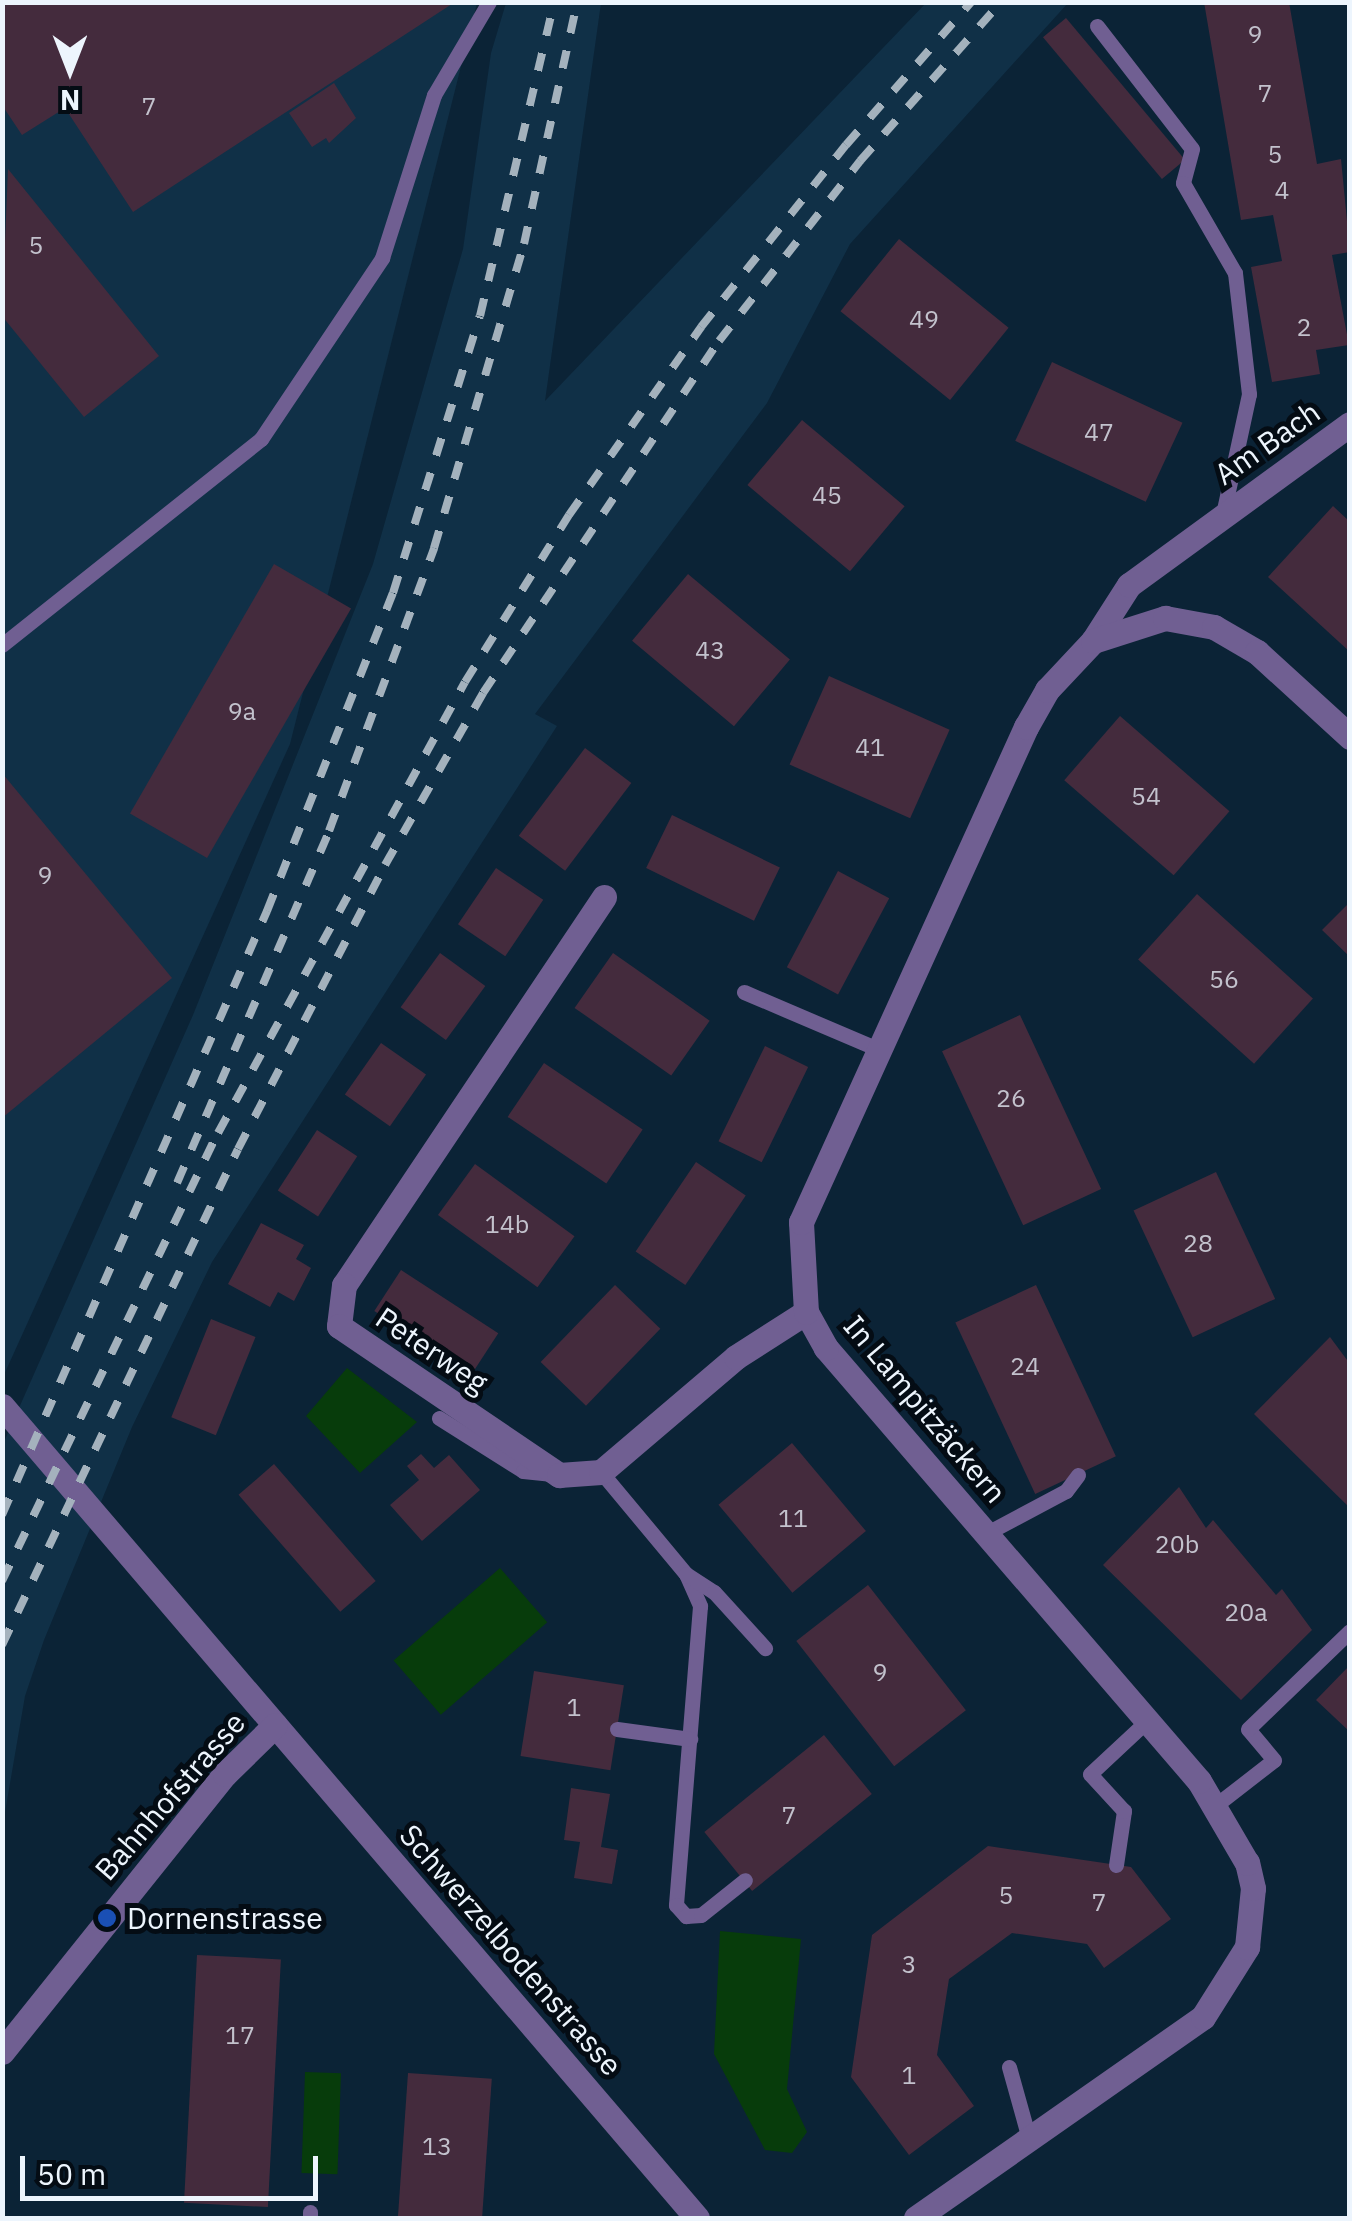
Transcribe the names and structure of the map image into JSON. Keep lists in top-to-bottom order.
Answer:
{
  "streets": {
    "street": [
      "Am Bach",
      "Peterweg",
      "In Lampitzäckern",
      "Bahnhofstrasse",
      "Schwerzelbodenstrasse"
    ]
  },
  "crossings": [
    ["Am Bach", "In Lampitzäckern"],
    ["Bahnhofstrasse", "Schwerzelbodenstrasse"]
  ],
  "places": ["Dornenstrasse"],
  "house_numbers": [
    "9",
    "7",
    "7",
    "5",
    "4",
    "5",
    "49",
    "2",
    "47",
    "45",
    "43",
    "9a",
    "41",
    "54",
    "9",
    "56",
    "26",
    "14b",
    "28",
    "24",
    "11",
    "20b",
    "20a",
    "9",
    "1",
    "7",
    "5",
    "7",
    "3",
    "17",
    "1",
    "13"
  ],
  "scale_bar": "50 m",
  "north": "bottom"
}
